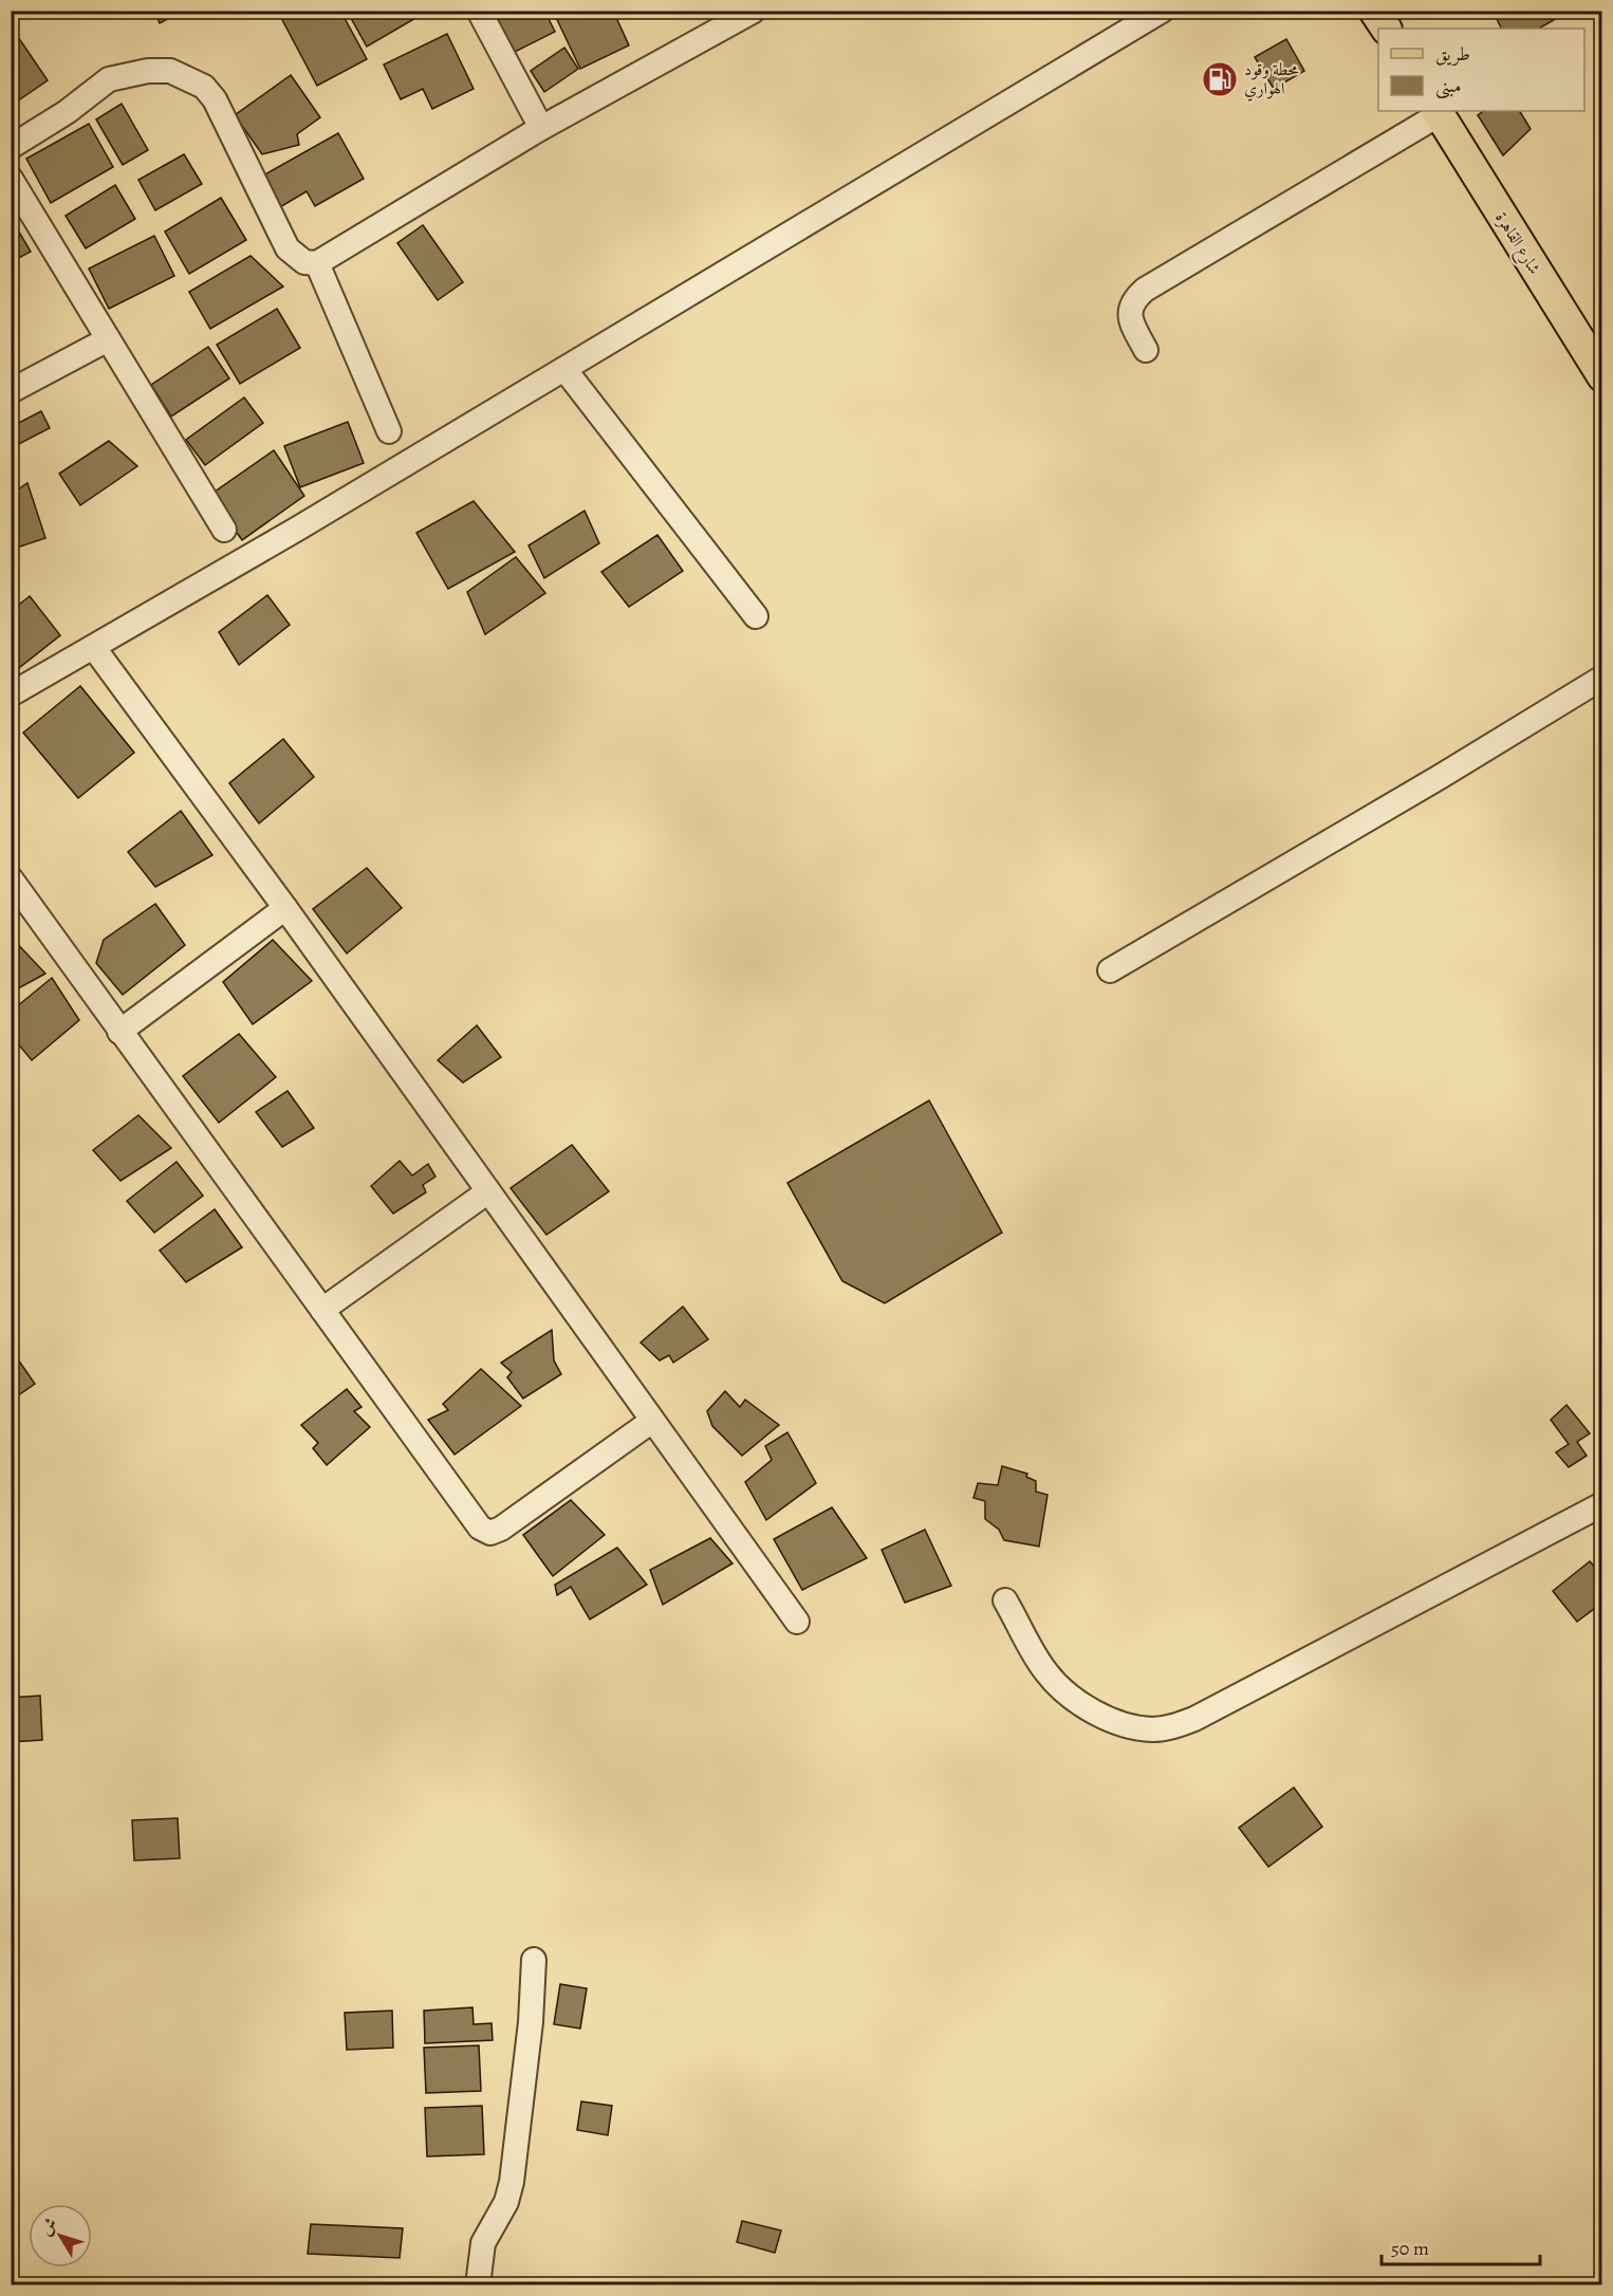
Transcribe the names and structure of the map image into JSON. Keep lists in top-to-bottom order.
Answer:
{
  "streets": {
    "main road": ["شارع القاهرة"]
  },
  "places": {
    "fuel station": ["محطة وقود الهواري"]
  },
  "legend": ["طريق", "مبنى"],
  "scale_bar": "50 m",
  "north": "top left"
}
